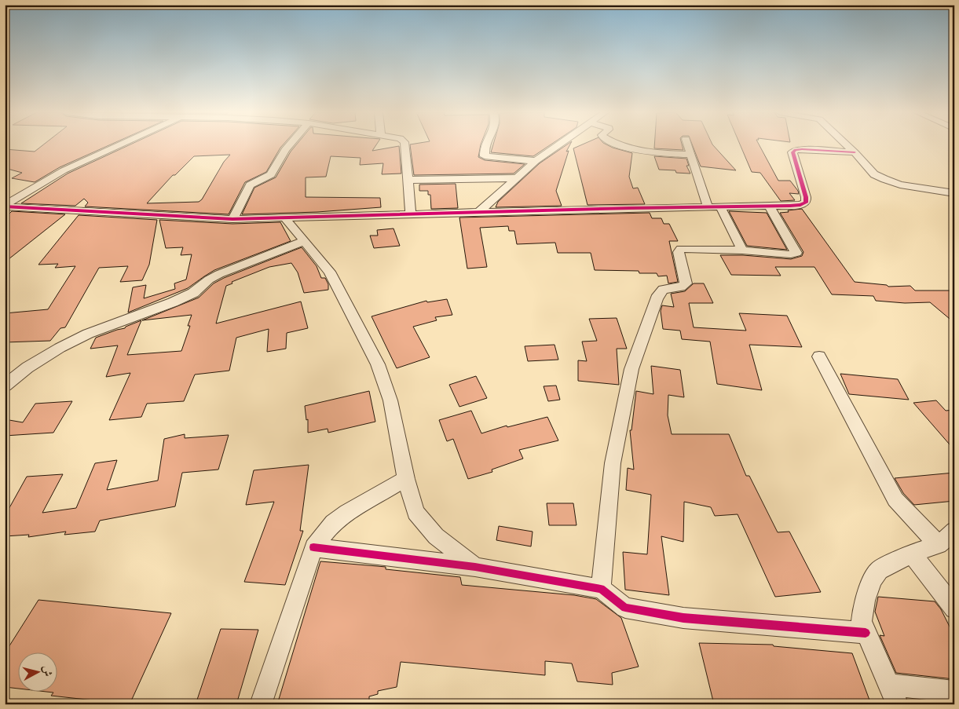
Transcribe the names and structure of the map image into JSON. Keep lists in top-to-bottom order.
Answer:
{
  "north": "right"
}
